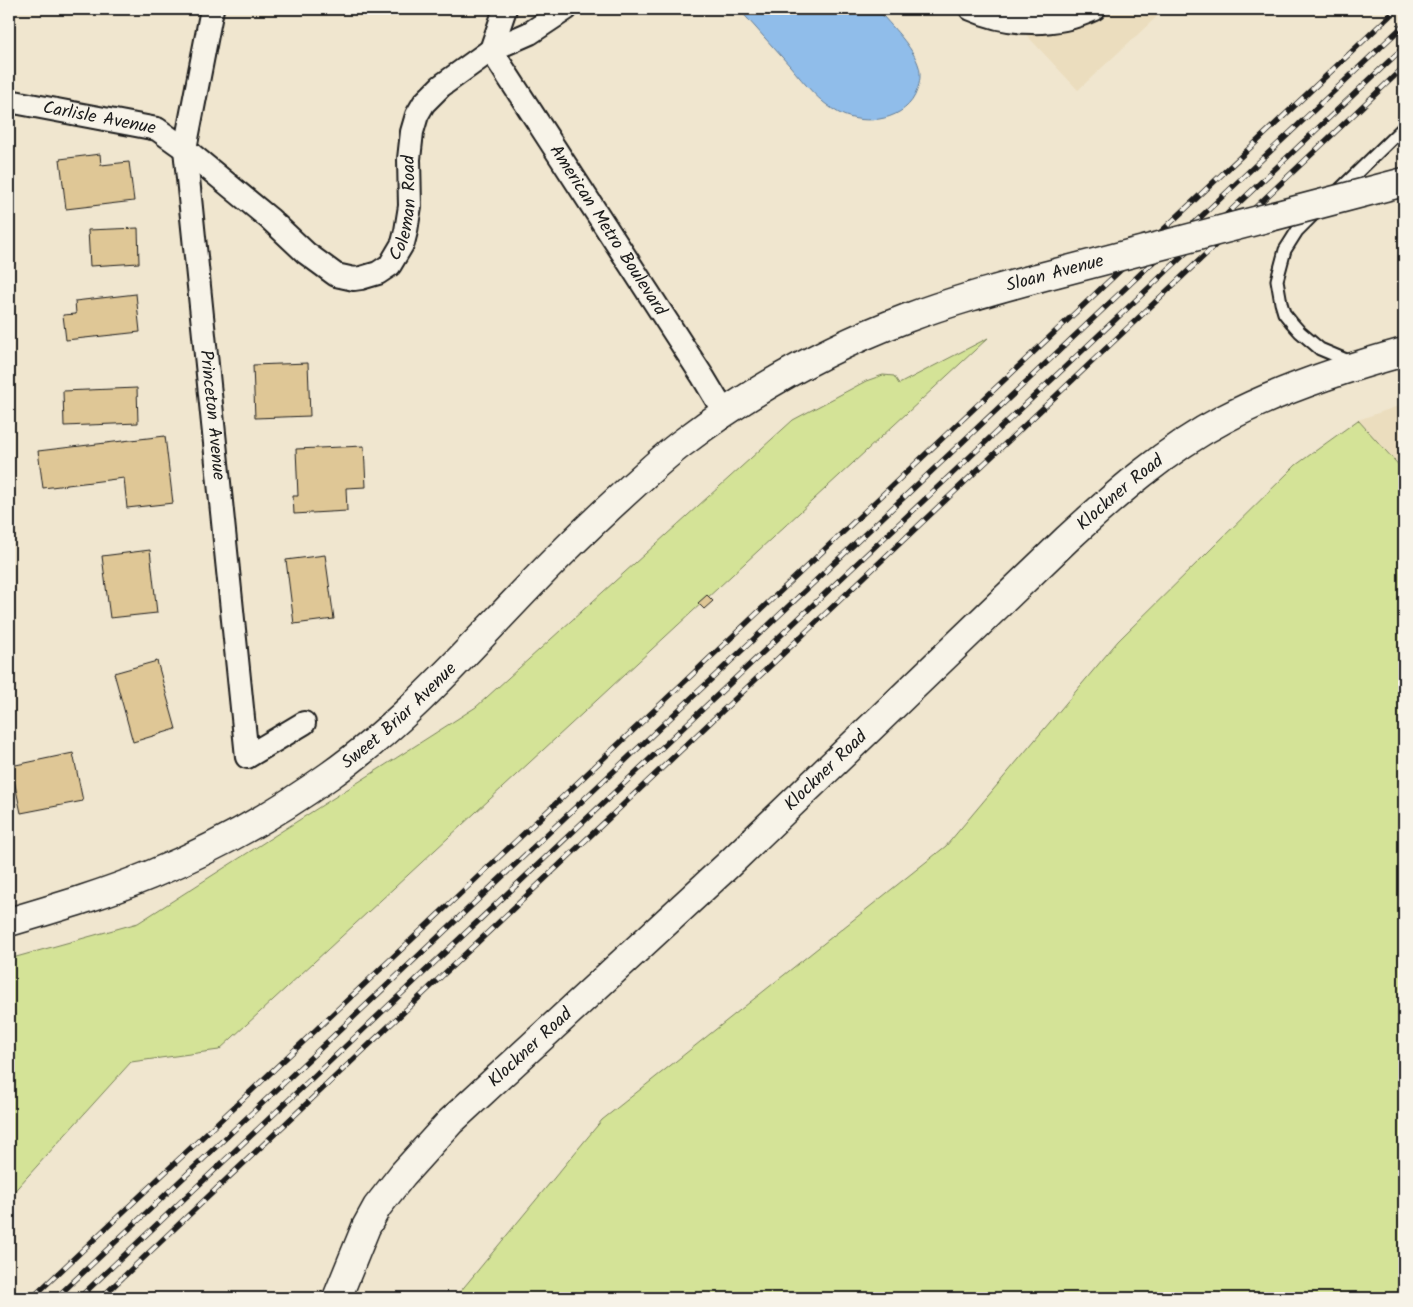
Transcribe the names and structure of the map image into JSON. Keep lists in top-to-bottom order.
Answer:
{
  "streets": {
    "main road": ["Sloan Avenue", "Klockner Road", "Sweet Briar Avenue"],
    "street": [
      "Carlisle Avenue",
      "Coleman Road",
      "American Metro Boulevard",
      "Princeton Avenue"
    ]
  },
  "crossings": [
    ["Carlisle Avenue", "Coleman Road"],
    ["Carlisle Avenue", "Princeton Avenue"],
    ["Coleman Road", "American Metro Boulevard"],
    ["Coleman Road", "Princeton Avenue"],
    ["American Metro Boulevard", "Sloan Avenue"],
    ["American Metro Boulevard", "Sweet Briar Avenue"],
    ["Sloan Avenue", "Sweet Briar Avenue"]
  ]
}
